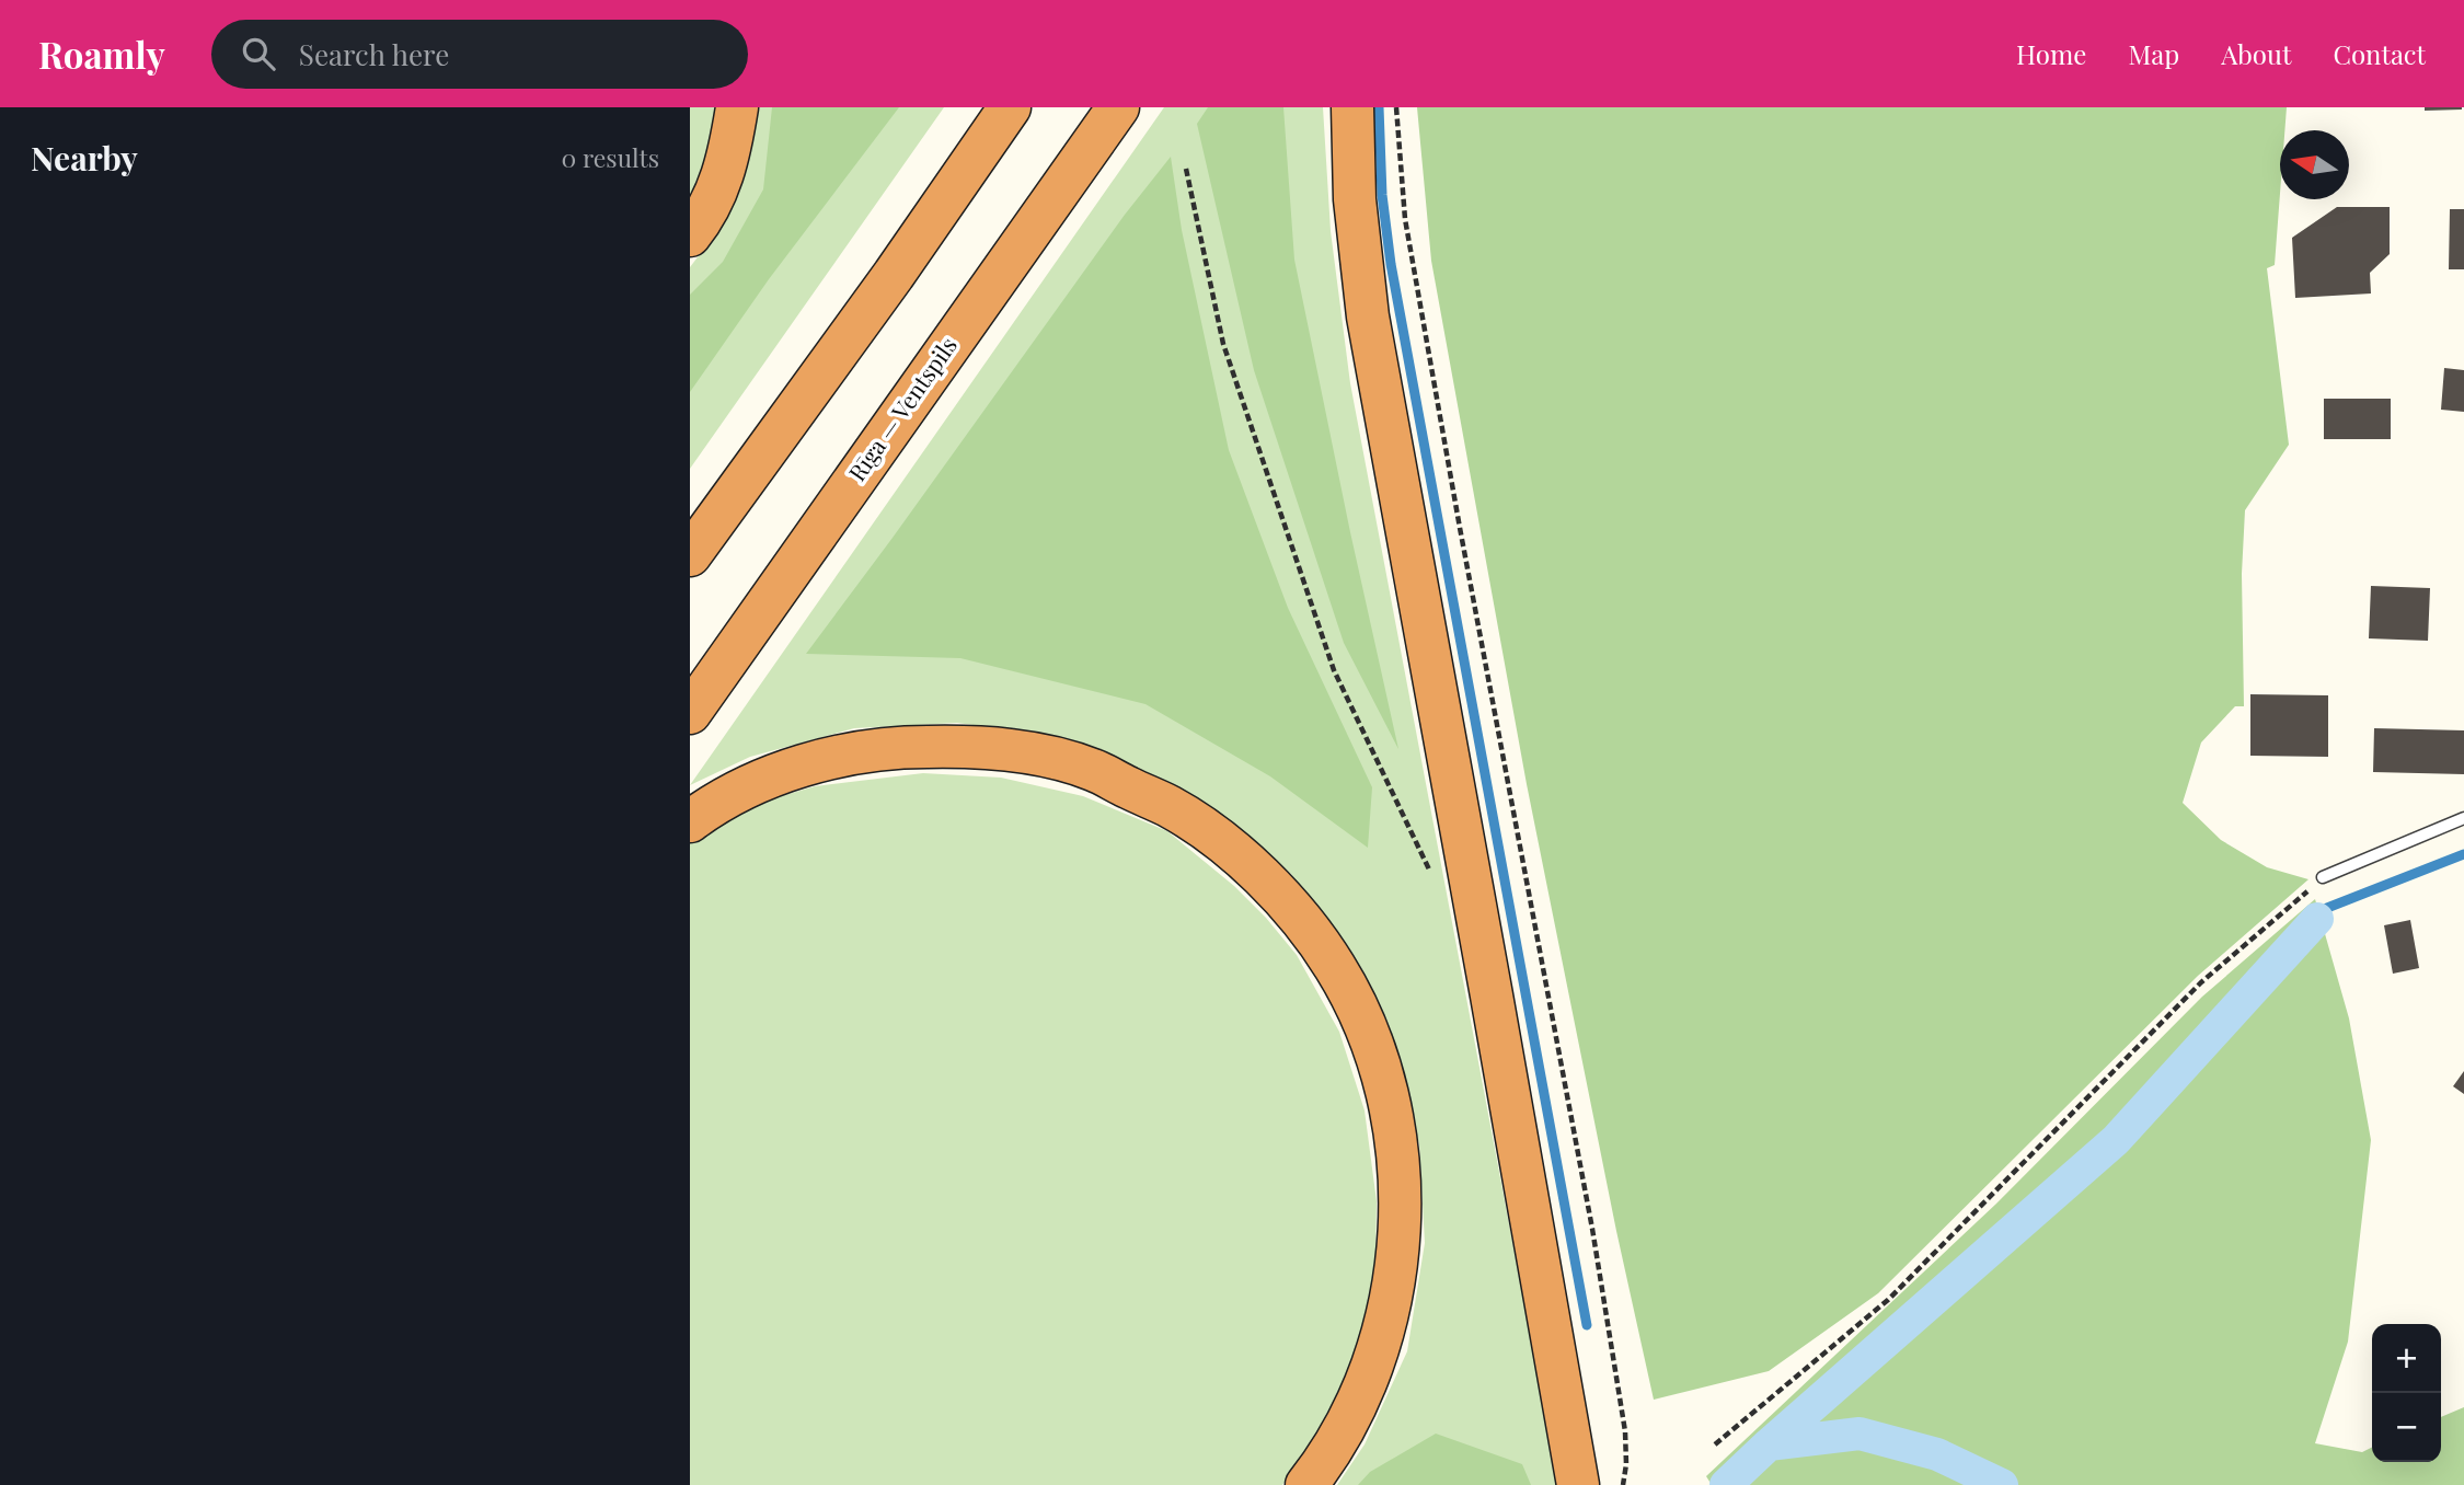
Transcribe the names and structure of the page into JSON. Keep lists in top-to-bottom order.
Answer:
{
  "streets": {
    "highway": ["Rīga — Ventspils"]
  },
  "north": "left",
  "page": {
    "header": "Roamly",
    "search": "Search here",
    "nav": [
      "Home",
      "Map",
      "About",
      "Contact"
    ],
    "heading": ["Nearby", "0 results"],
    "map_buttons": ["+", "−"]
  }
}
